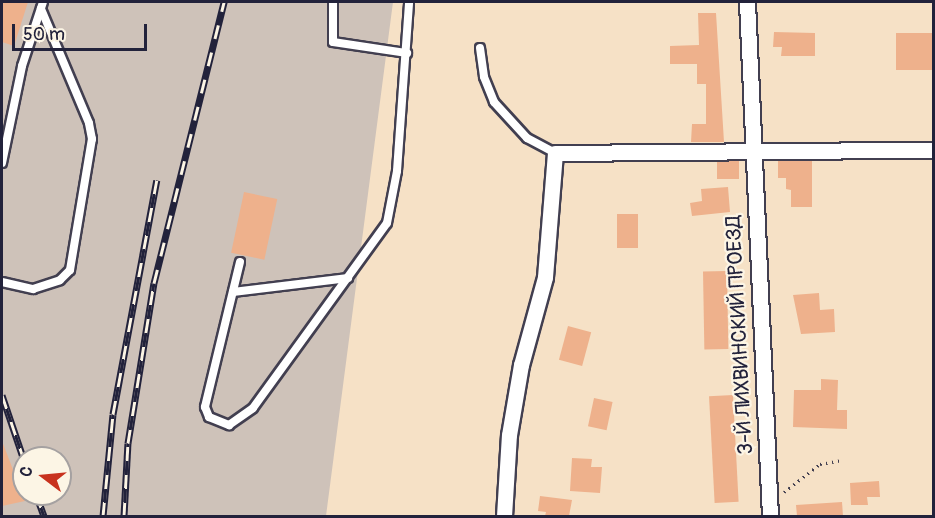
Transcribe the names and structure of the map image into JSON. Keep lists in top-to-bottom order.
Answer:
{
  "streets": {
    "street": ["3-Й ЛИХВИНСКИЙ ПРОЕЗД"]
  },
  "scale_bar": "50 m",
  "north": "left"
}
